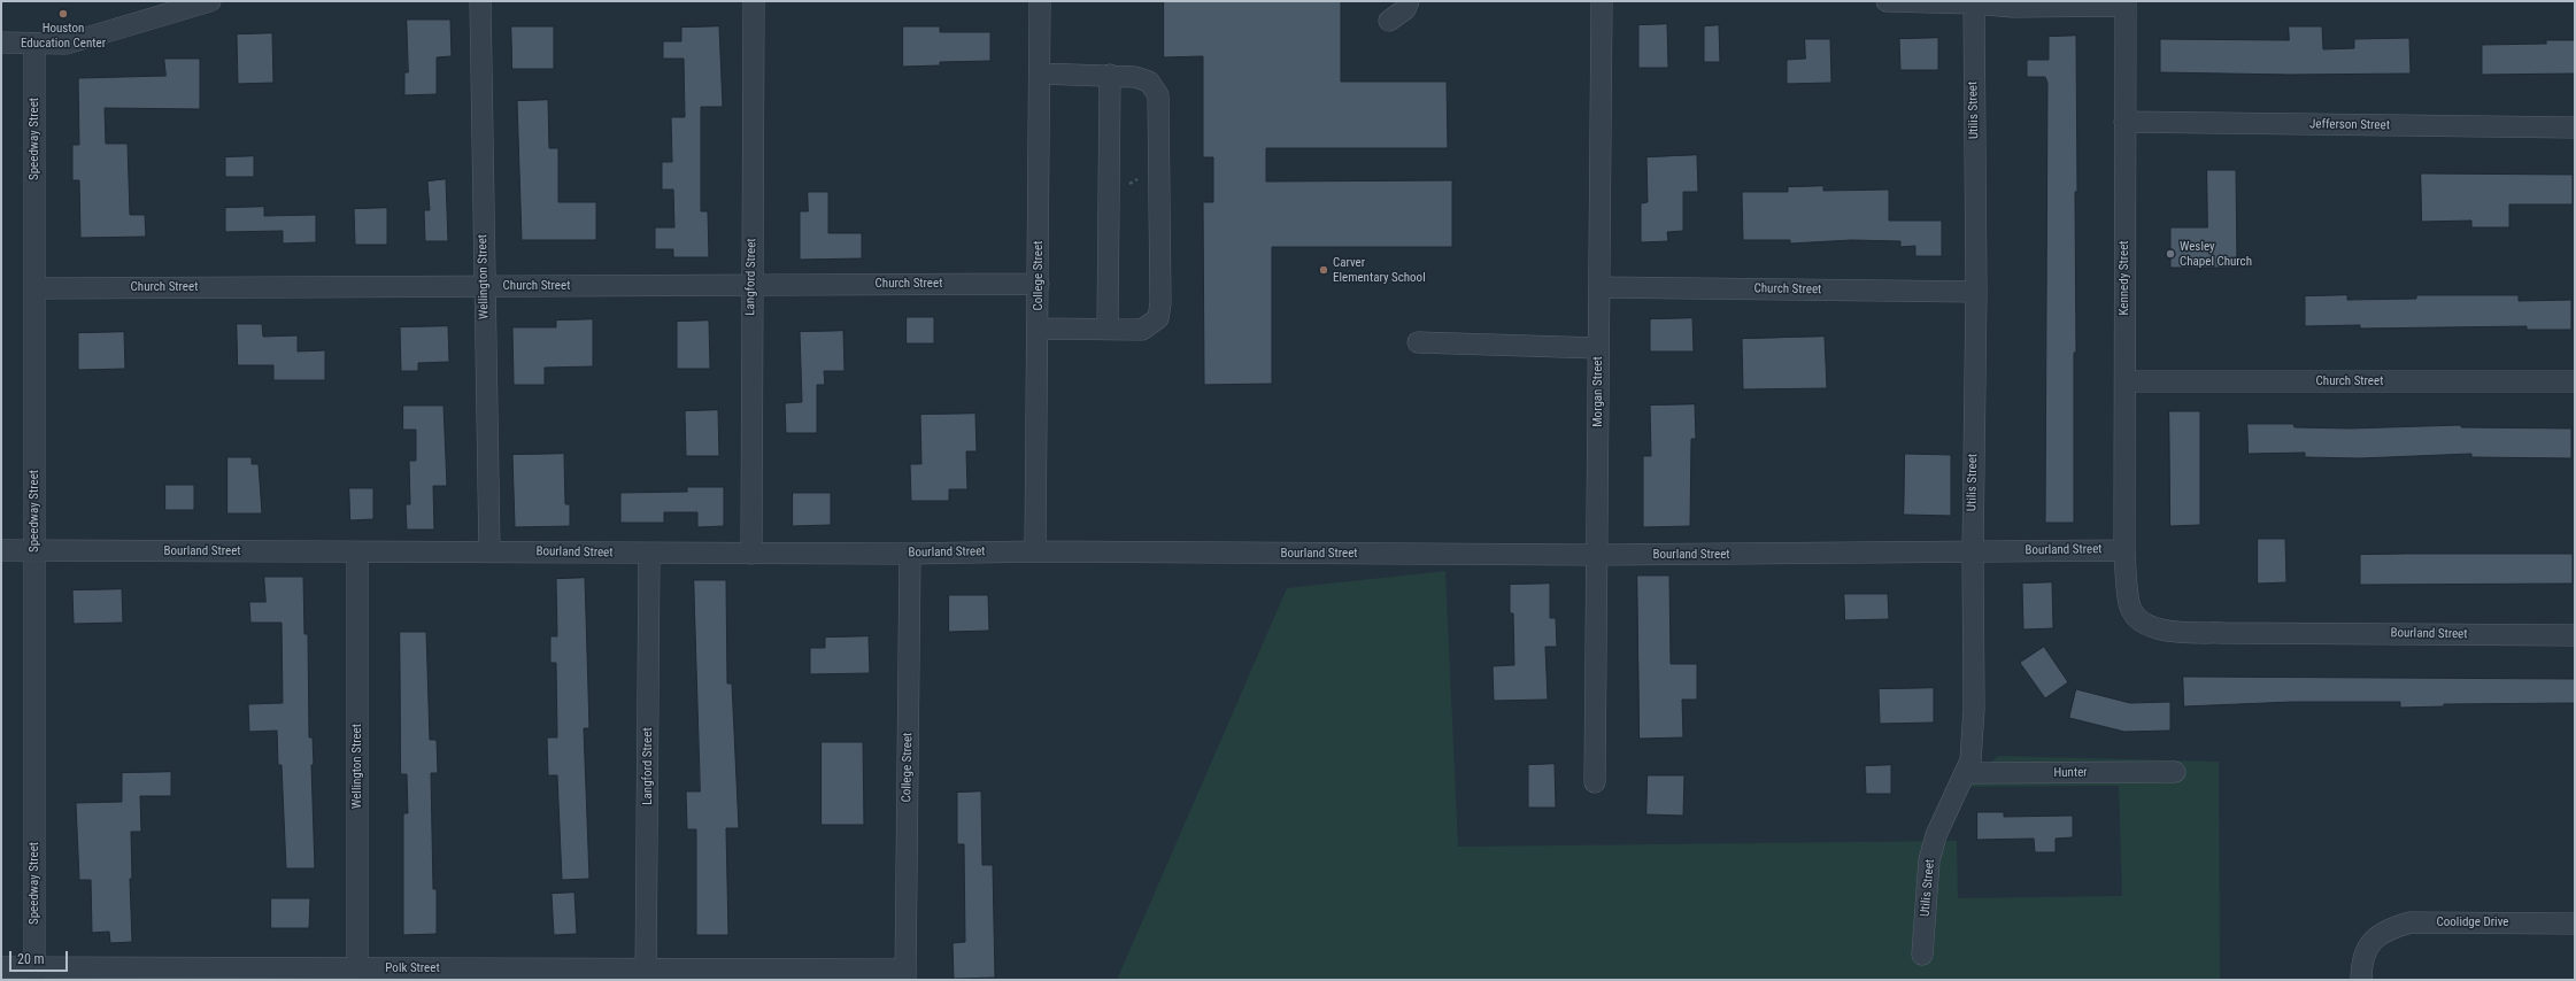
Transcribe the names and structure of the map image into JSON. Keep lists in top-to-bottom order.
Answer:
{
  "streets": {
    "street": [
      "Utilis Street",
      "Jefferson Street",
      "Speedway Street",
      "College Street",
      "Wellington Street",
      "Langford Street",
      "Kennedy Street",
      "Church Street",
      "Morgan Street",
      "Bourland Street",
      "Hunter",
      "Coolidge Drive",
      "Polk Street"
    ]
  },
  "crossings": [
    ["Utilis Street", "Church Street"],
    ["Utilis Street", "Bourland Street"],
    ["Utilis Street", "Hunter"],
    ["Jefferson Street", "Kennedy Street"],
    ["Speedway Street", "Church Street"],
    ["Speedway Street", "Bourland Street"],
    ["Speedway Street", "Polk Street"],
    ["College Street", "Church Street"],
    ["College Street", "Bourland Street"],
    ["College Street", "Polk Street"],
    ["Wellington Street", "Church Street"],
    ["Wellington Street", "Bourland Street"],
    ["Wellington Street", "Polk Street"],
    ["Langford Street", "Church Street"],
    ["Langford Street", "Bourland Street"],
    ["Langford Street", "Polk Street"],
    ["Kennedy Street", "Church Street"],
    ["Kennedy Street", "Bourland Street"],
    ["Church Street", "Morgan Street"],
    ["Morgan Street", "Bourland Street"]
  ],
  "places": ["Houston Education Center", "Wesley Chapel Church", "Carver Elementary School"],
  "scale_bar": "20 m"
}
